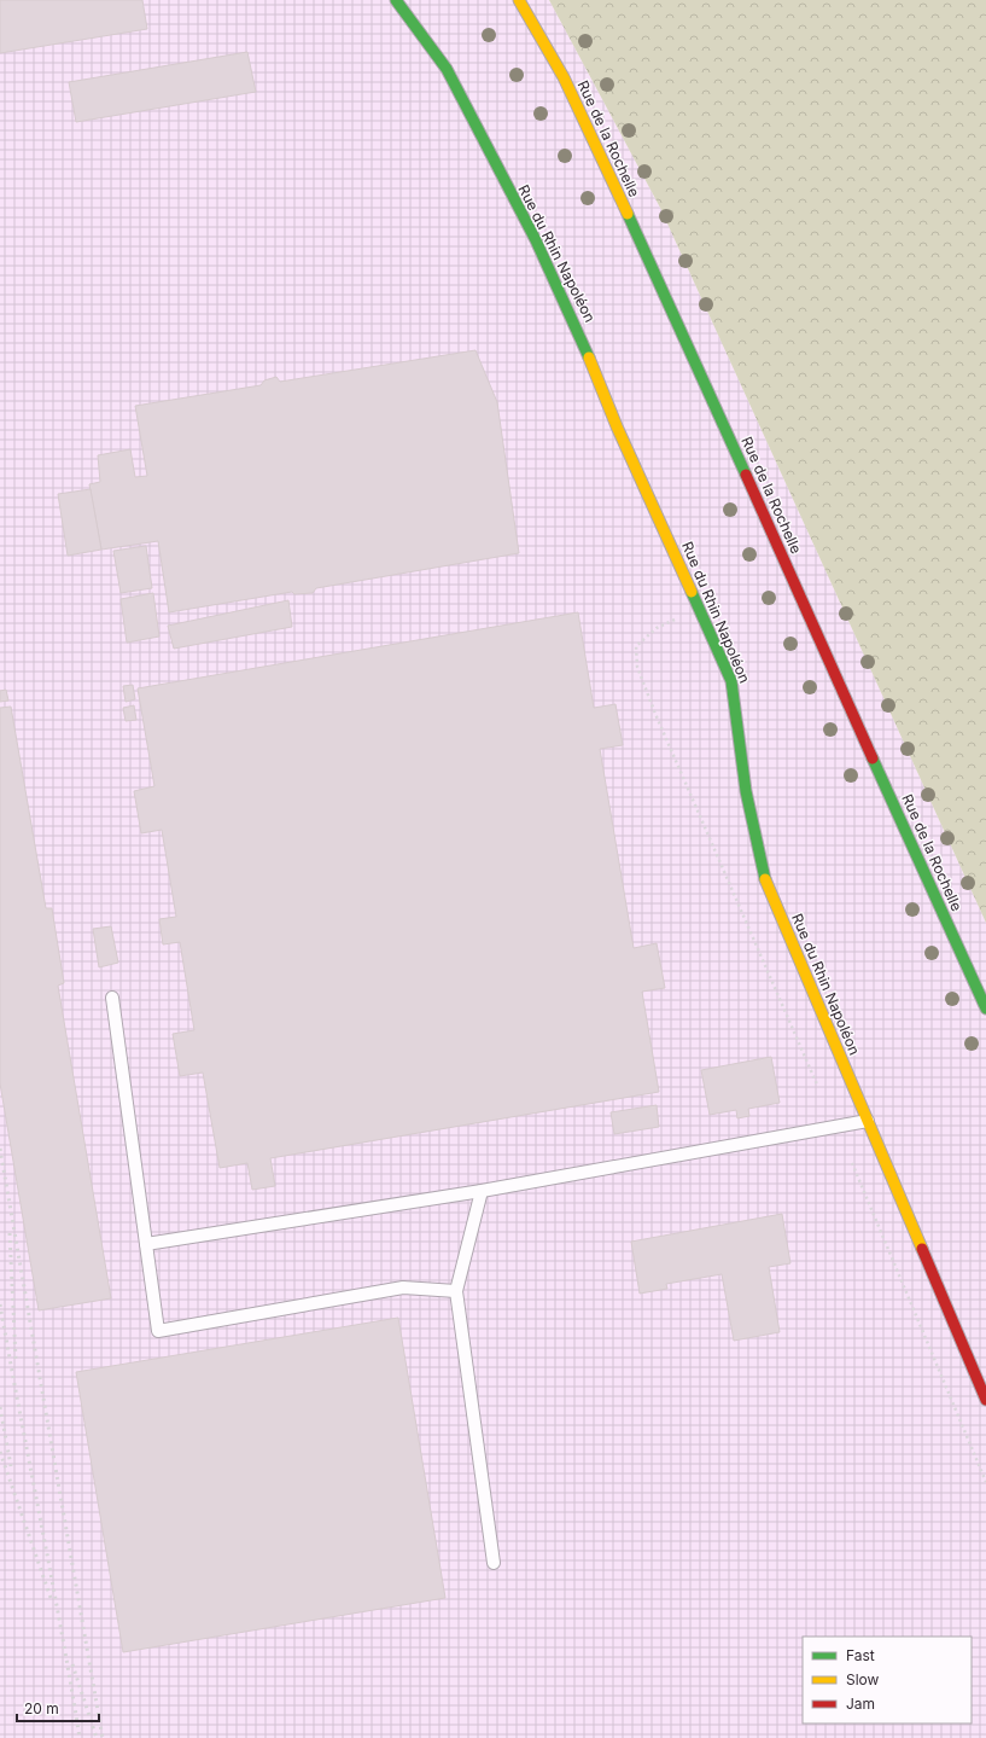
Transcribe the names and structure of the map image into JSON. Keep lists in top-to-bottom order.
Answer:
{
  "streets": {
    "street": ["Rue de la Rochelle", "Rue du Rhin Napoléon"]
  },
  "legend": ["Fast", "Slow", "Jam"],
  "scale_bar": "20 m"
}
